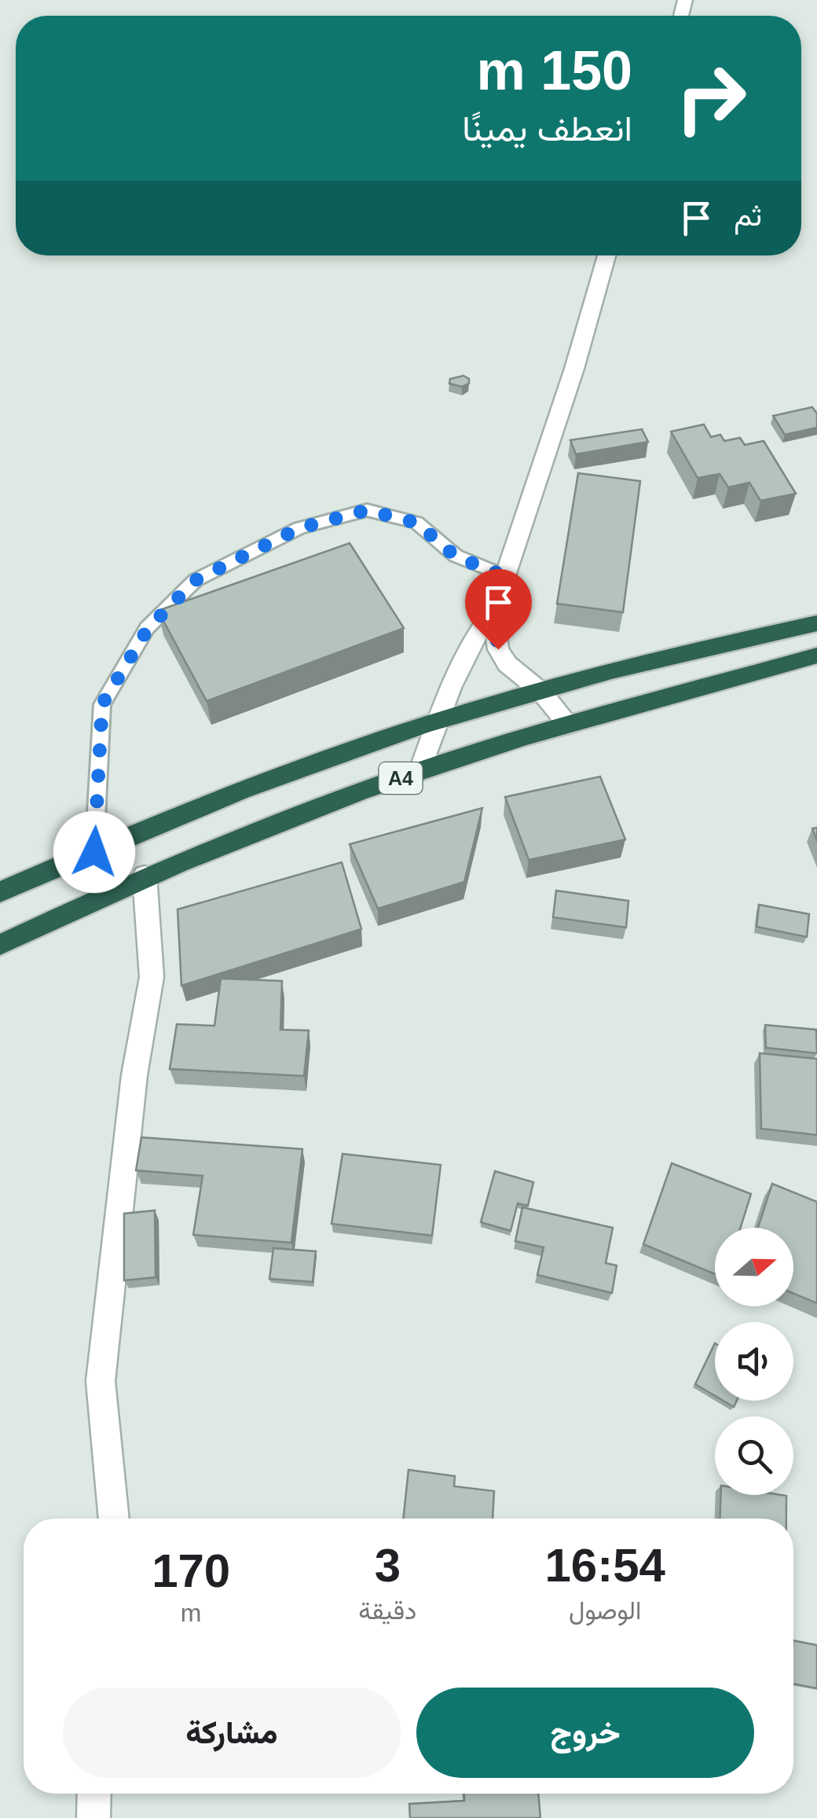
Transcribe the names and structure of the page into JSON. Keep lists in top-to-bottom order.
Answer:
{
  "streets": {
    "highway": ["A4"]
  },
  "north": "right",
  "page": {
    "turn": ["150 m", "انعطف يمينًا"],
    "then": "ثم",
    "eta": [
      "16:54",
      "الوصول",
      "3",
      "دقيقة",
      "170",
      "m"
    ],
    "buttons": ["خروج", "مشاركة"]
  }
}
